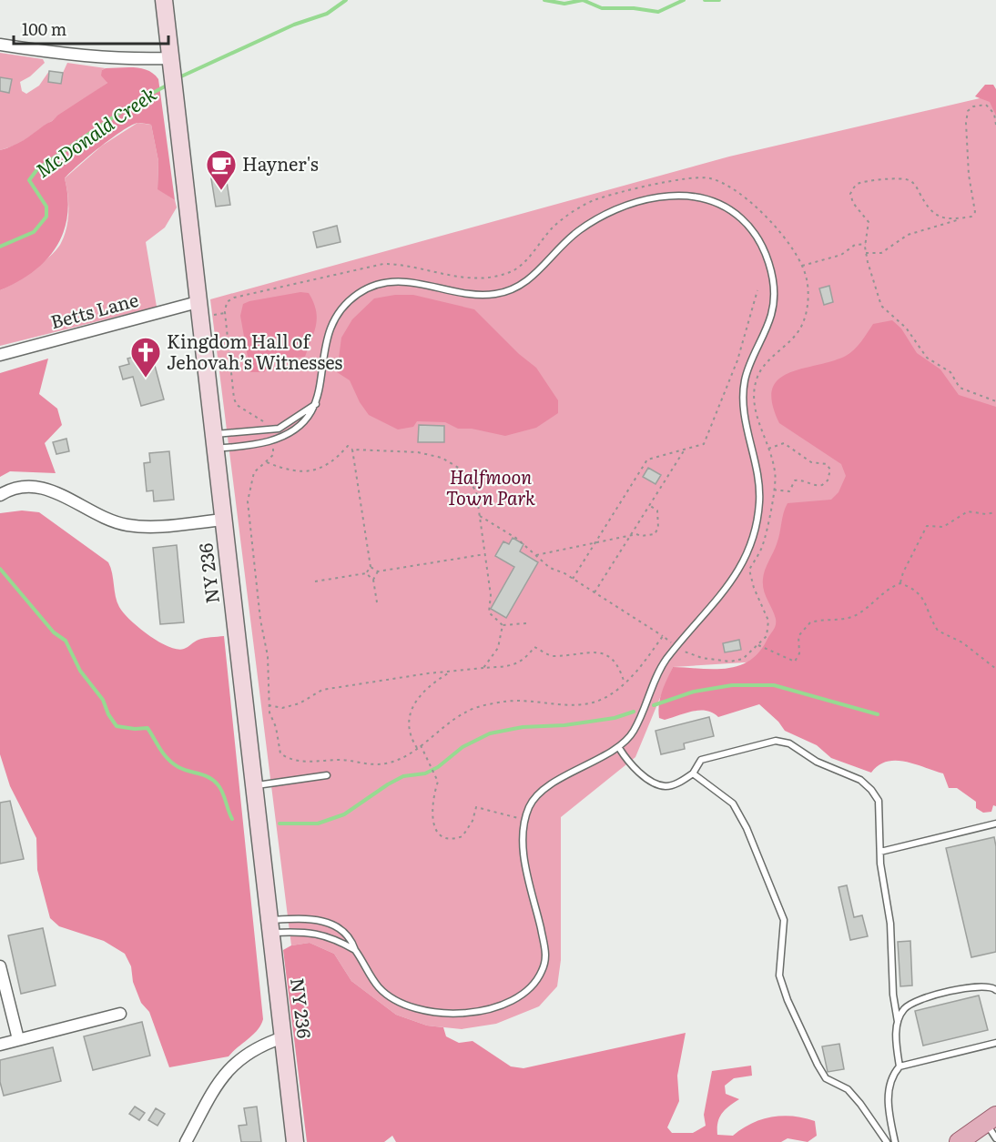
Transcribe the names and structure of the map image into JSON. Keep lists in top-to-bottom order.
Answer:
{
  "streets": {
    "main road": ["NY 236"],
    "street": ["Betts Lane"]
  },
  "crossings": [
    ["Betts Lane", "NY 236"]
  ],
  "water": ["McDonald Creek"],
  "parks": ["Halfmoon Town Park"],
  "places": {
    "cafe": ["Hayner's"],
    "church": ["Kingdom Hall of Jehovah’s Witnesses"]
  },
  "scale_bar": "100 m"
}
